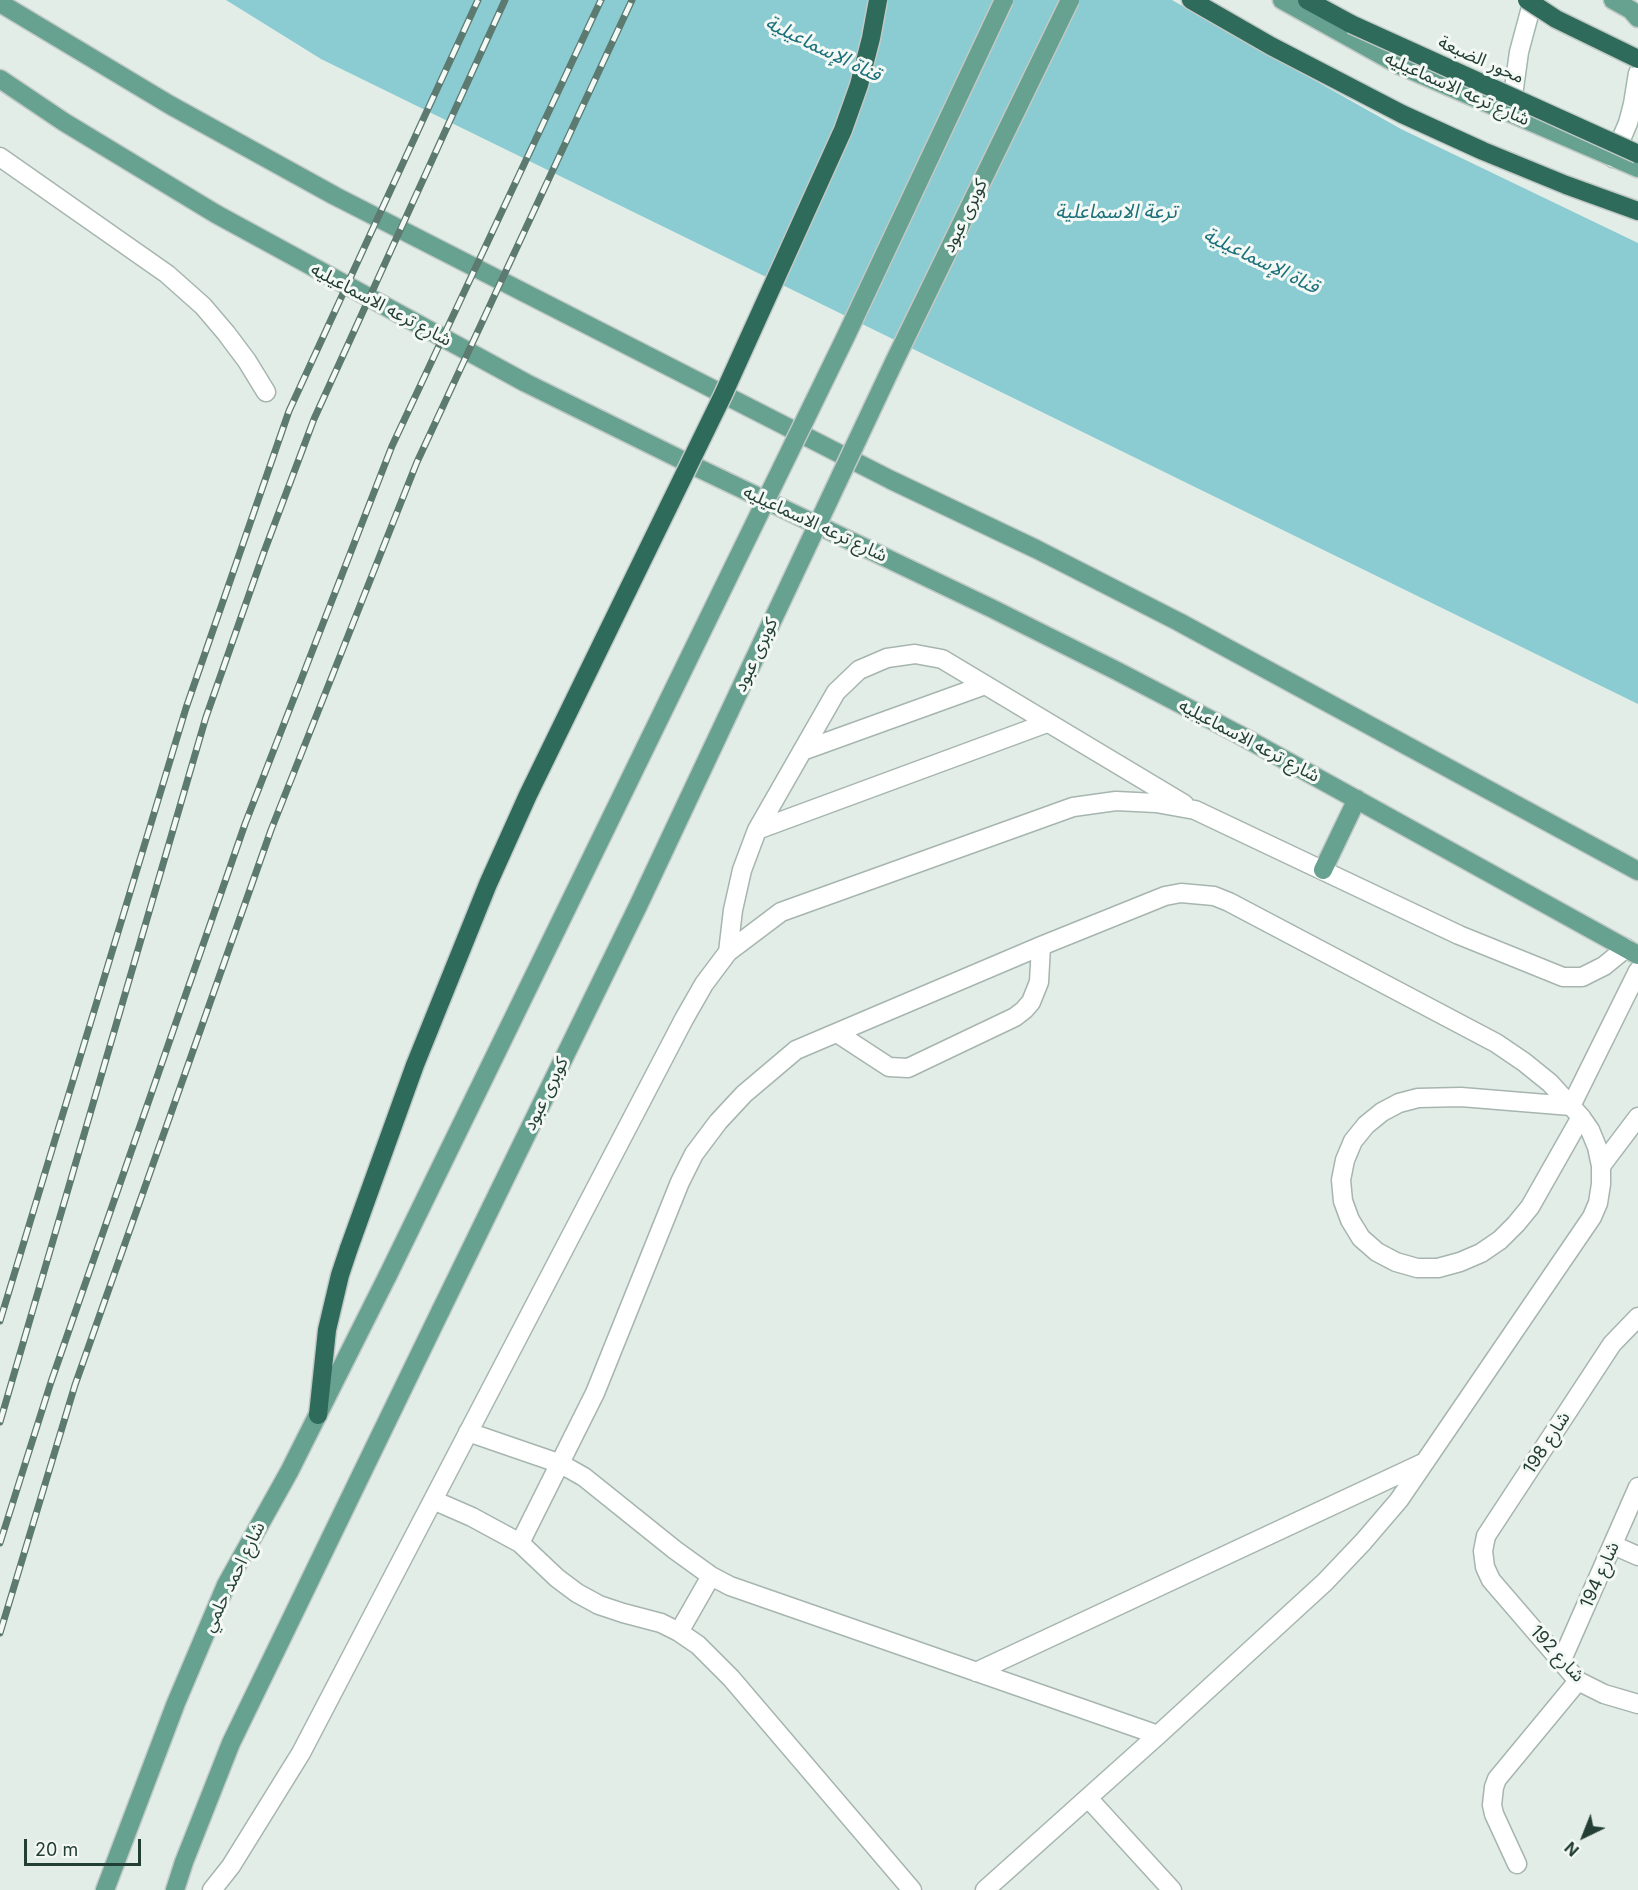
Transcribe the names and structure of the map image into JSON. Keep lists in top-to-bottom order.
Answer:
{
  "streets": {
    "highway": ["محور الضبعة"],
    "main road": ["شارع ترعه الاسماعيليه", "كوبرى عبود", "شارع احمد حلمي"],
    "street": ["شارع 198", "شارع 194", "شارع 192"]
  },
  "crossings": [
    ["شارع 198", "شارع 192"],
    ["شارع 194", "شارع 192"]
  ],
  "water": ["قناة الإسماعيلية", "ترعة الاسماعلية"],
  "scale_bar": "20 m",
  "north": "bottom left"
}
